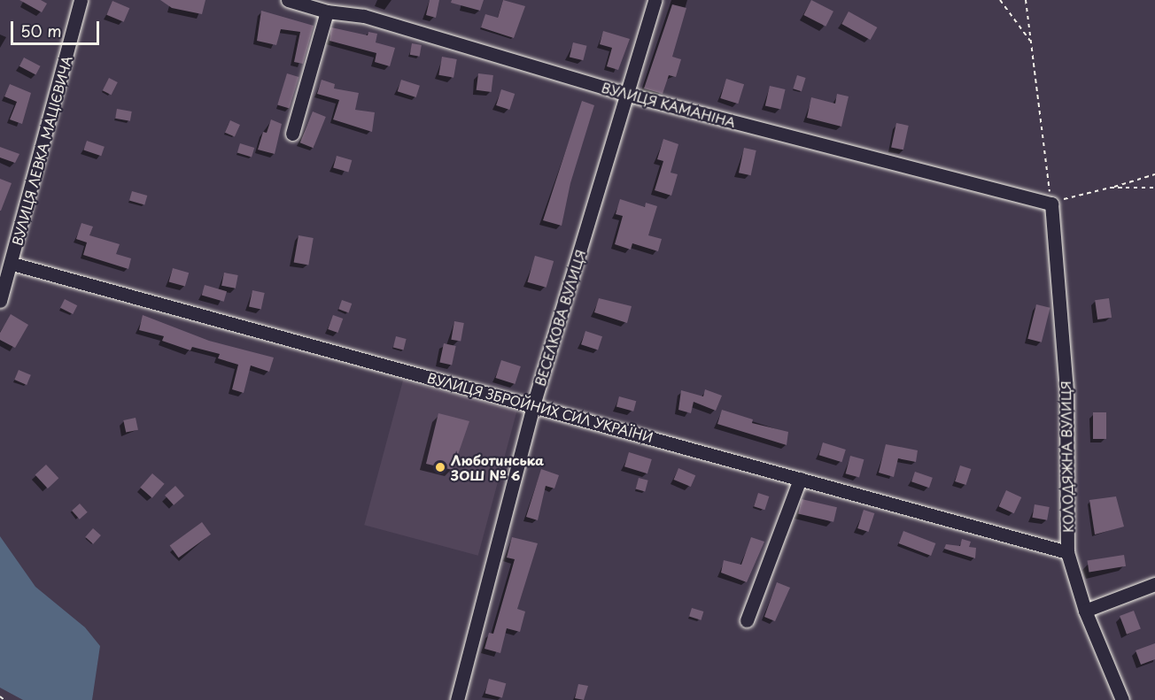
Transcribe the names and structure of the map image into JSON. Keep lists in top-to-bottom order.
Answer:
{
  "streets": {
    "street": [
      "ВУЛИЦЯ КАМАНІНА",
      "ВУЛИЦЯ ЛЕВКА МАЦІЄВИЧА",
      "ВЕСЕЛКОВА ВУЛИЦЯ",
      "ВУЛИЦЯ ЗБРОЙНИХ СИЛ УКРАЇНИ",
      "КОЛОДЯЖНА ВУЛИЦЯ"
    ]
  },
  "crossings": [
    ["ВУЛИЦЯ КАМАНІНА", "ВЕСЕЛКОВА ВУЛИЦЯ"],
    ["ВУЛИЦЯ КАМАНІНА", "КОЛОДЯЖНА ВУЛИЦЯ"],
    ["ВУЛИЦЯ ЛЕВКА МАЦІЄВИЧА", "ВУЛИЦЯ ЗБРОЙНИХ СИЛ УКРАЇНИ"],
    ["ВЕСЕЛКОВА ВУЛИЦЯ", "ВУЛИЦЯ ЗБРОЙНИХ СИЛ УКРАЇНИ"],
    ["ВУЛИЦЯ ЗБРОЙНИХ СИЛ УКРАЇНИ", "КОЛОДЯЖНА ВУЛИЦЯ"]
  ],
  "places": ["Люботинська ЗОШ № 6"],
  "scale_bar": "50 m"
}
